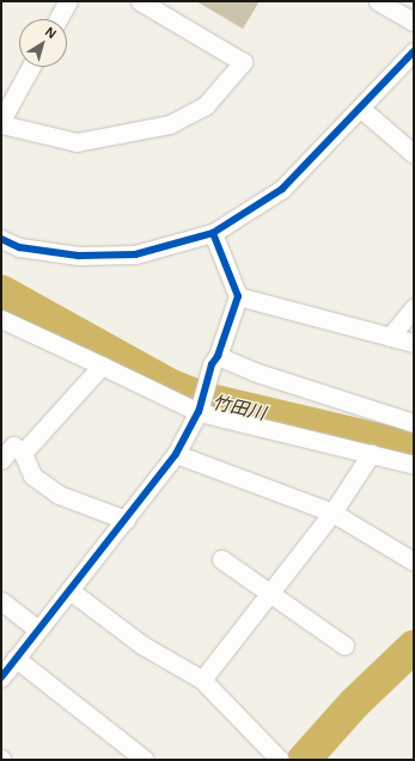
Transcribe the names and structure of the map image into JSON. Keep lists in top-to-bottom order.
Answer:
{
  "water": ["竹田川"],
  "north": "top right"
}
